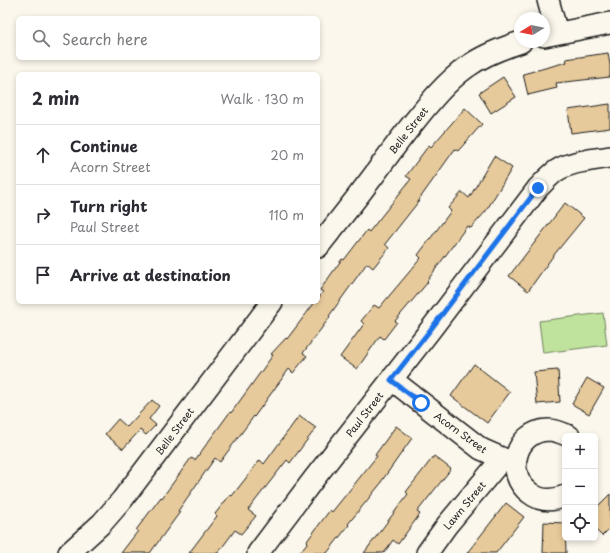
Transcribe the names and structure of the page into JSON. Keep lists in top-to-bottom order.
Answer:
{
  "streets": {
    "street": [
      "Belle Street",
      "Paul Street",
      "Acorn Street",
      "Lawn Street"
    ]
  },
  "crossings": [
    ["Paul Street", "Acorn Street"],
    ["Acorn Street", "Lawn Street"]
  ],
  "north": "left",
  "page": {
    "search": "Search here",
    "heading": ["2 min", "Walk · 130 m"],
    "list": [
      ["Continue", "Acorn Street", "20 m"],
      ["Turn right", "Paul Street", "110 m"],
      "Arrive at destination"
    ],
    "map_buttons": ["+", "−"]
  }
}
